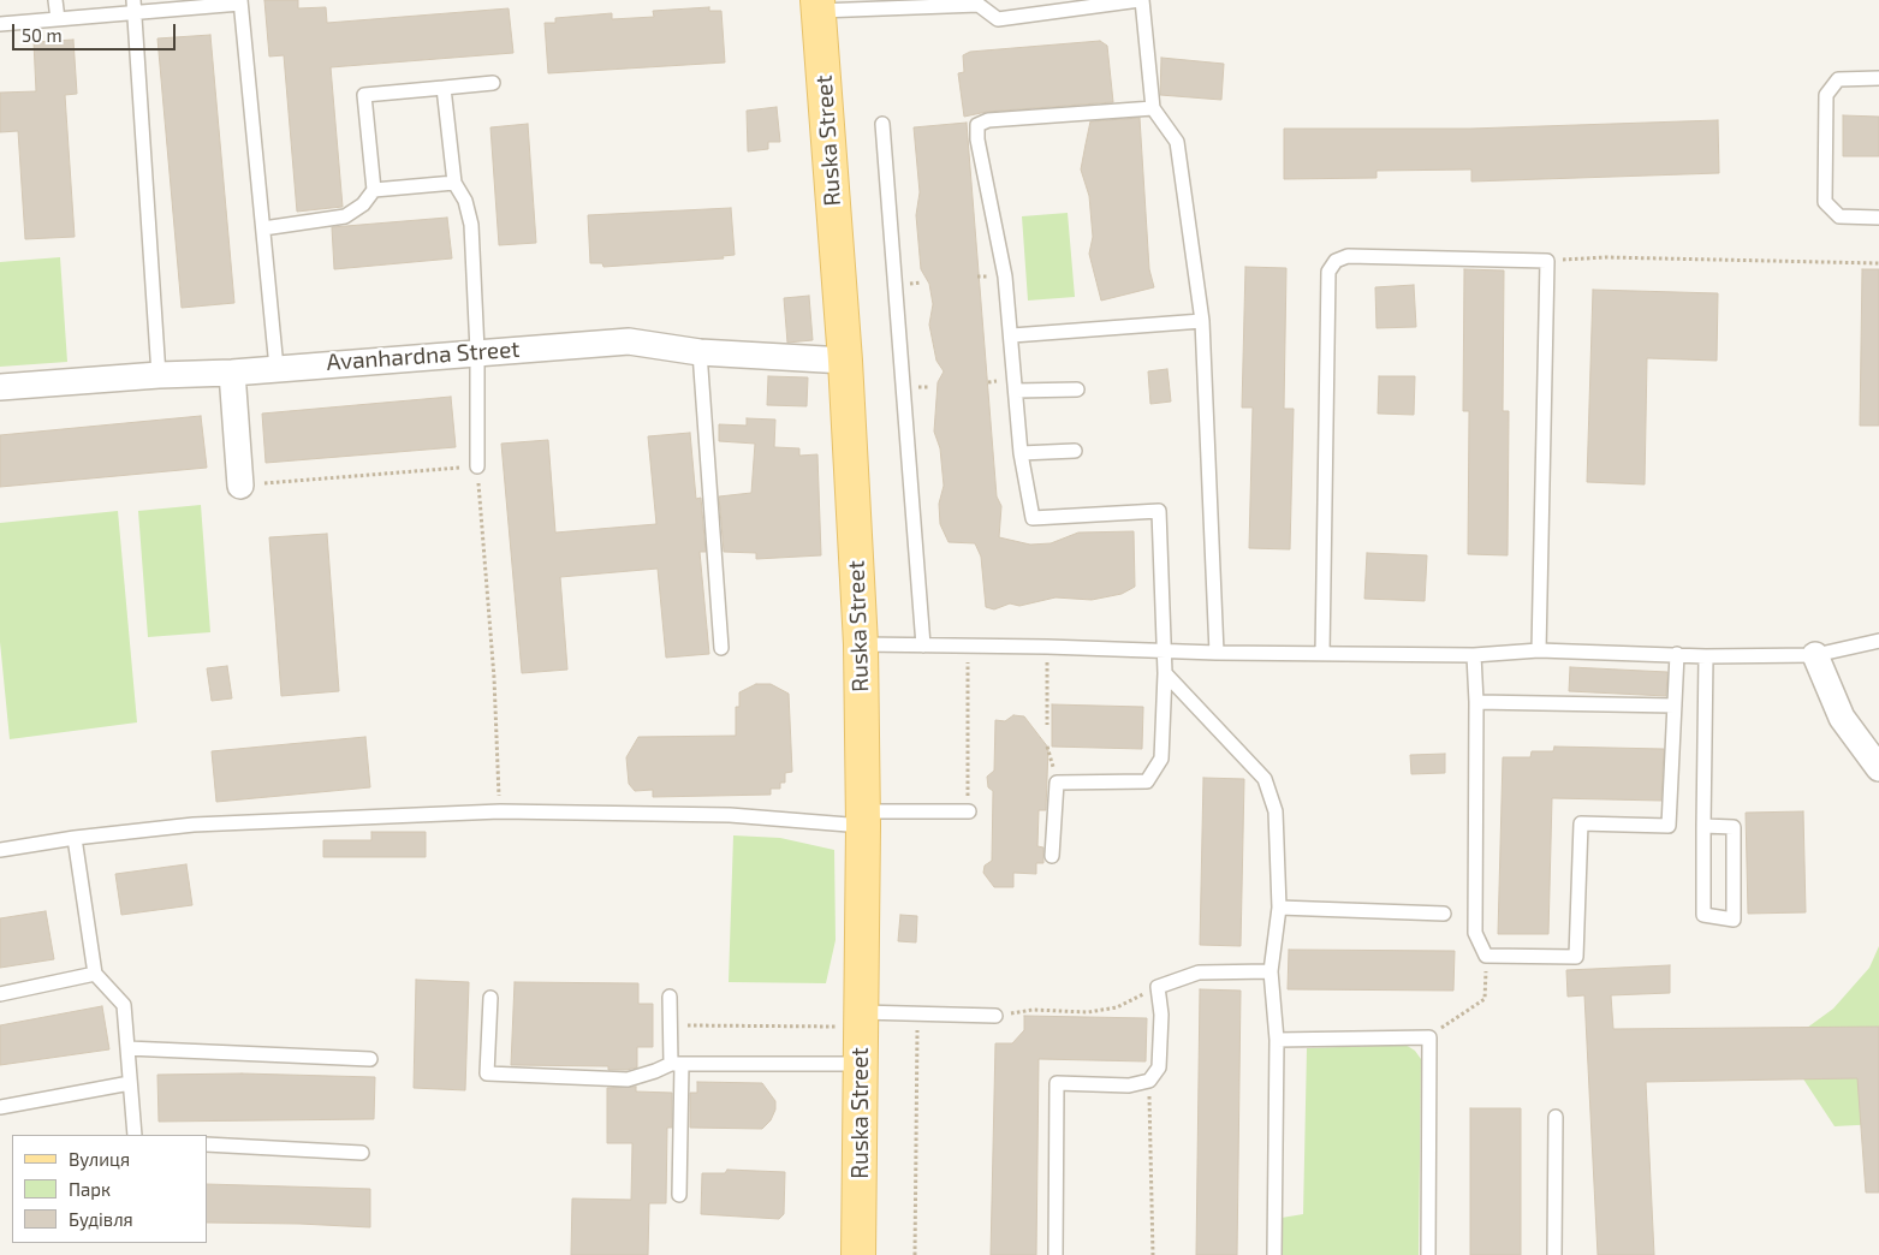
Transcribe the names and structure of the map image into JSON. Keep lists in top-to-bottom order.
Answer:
{
  "streets": {
    "main road": ["Ruska Street"],
    "street": ["Avanhardna Street"]
  },
  "crossings": [
    ["Ruska Street", "Avanhardna Street"]
  ],
  "legend": ["Вулиця", "Парк", "Будівля"],
  "scale_bar": "50 m"
}
